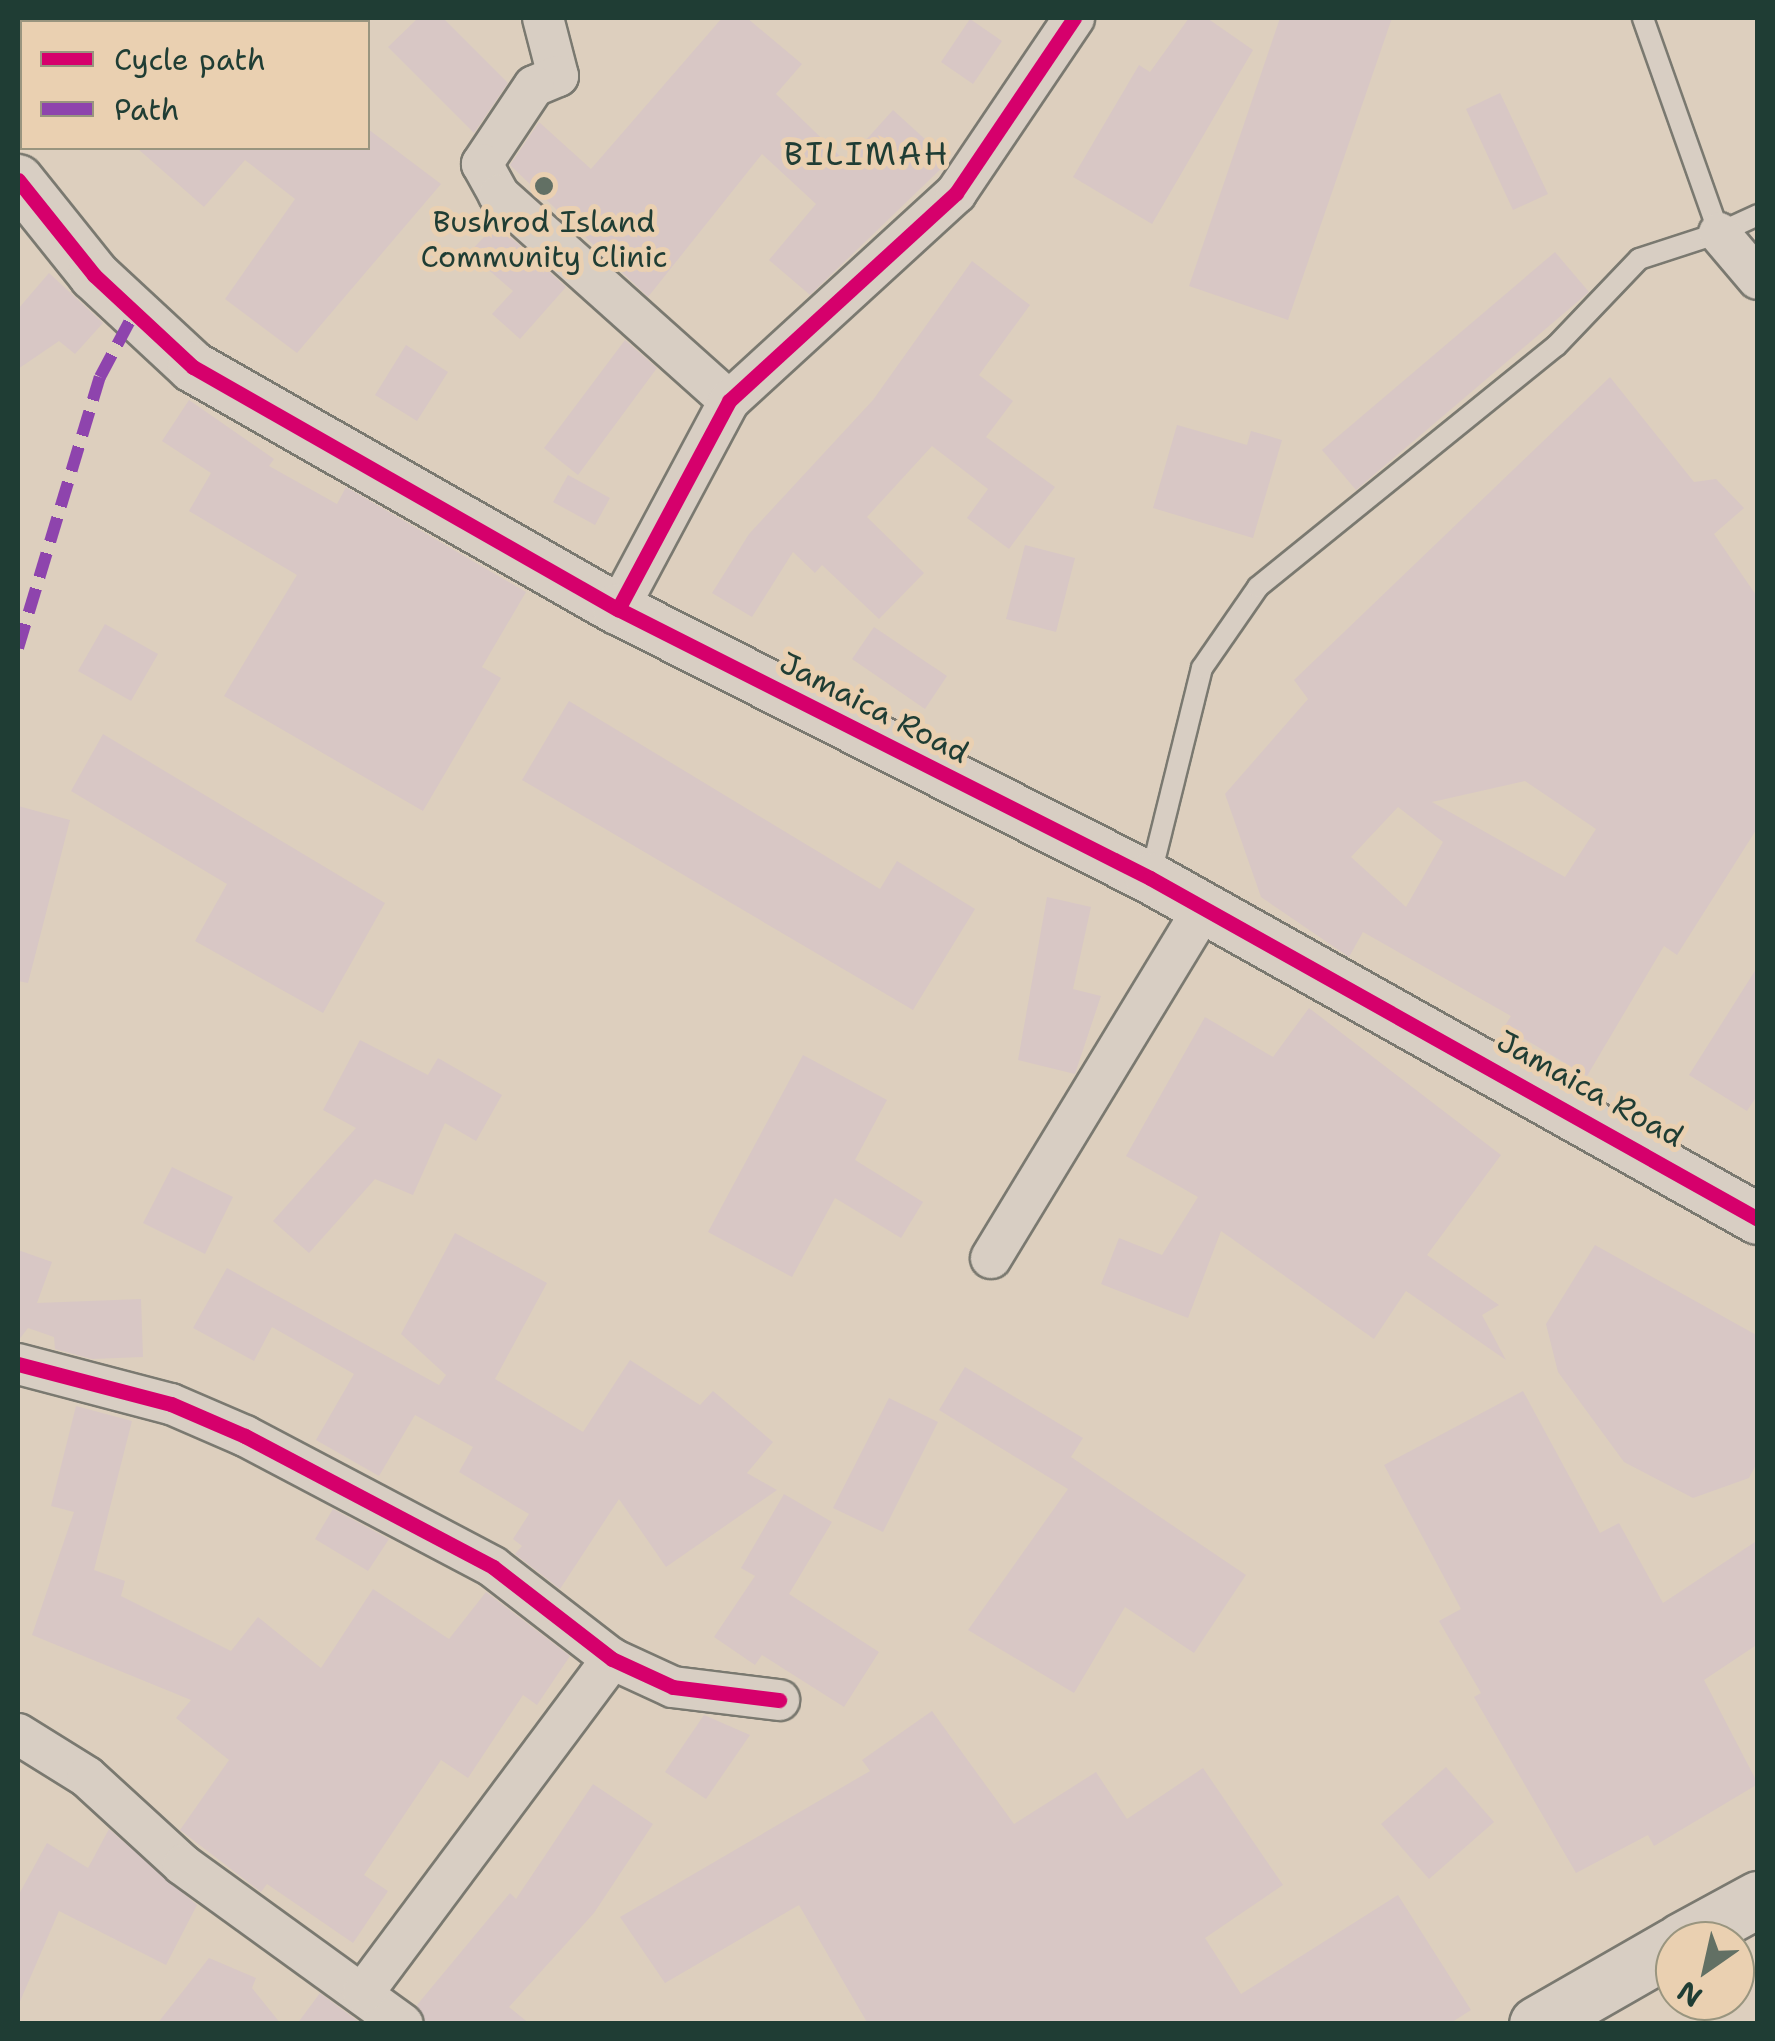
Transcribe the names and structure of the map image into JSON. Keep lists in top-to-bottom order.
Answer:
{
  "streets": {
    "street": ["Jamaica Road"]
  },
  "districts": ["BILIMAH"],
  "places": ["Bushrod Island Community Clinic"],
  "legend": ["Cycle path", "Path"],
  "north": "bottom left"
}
